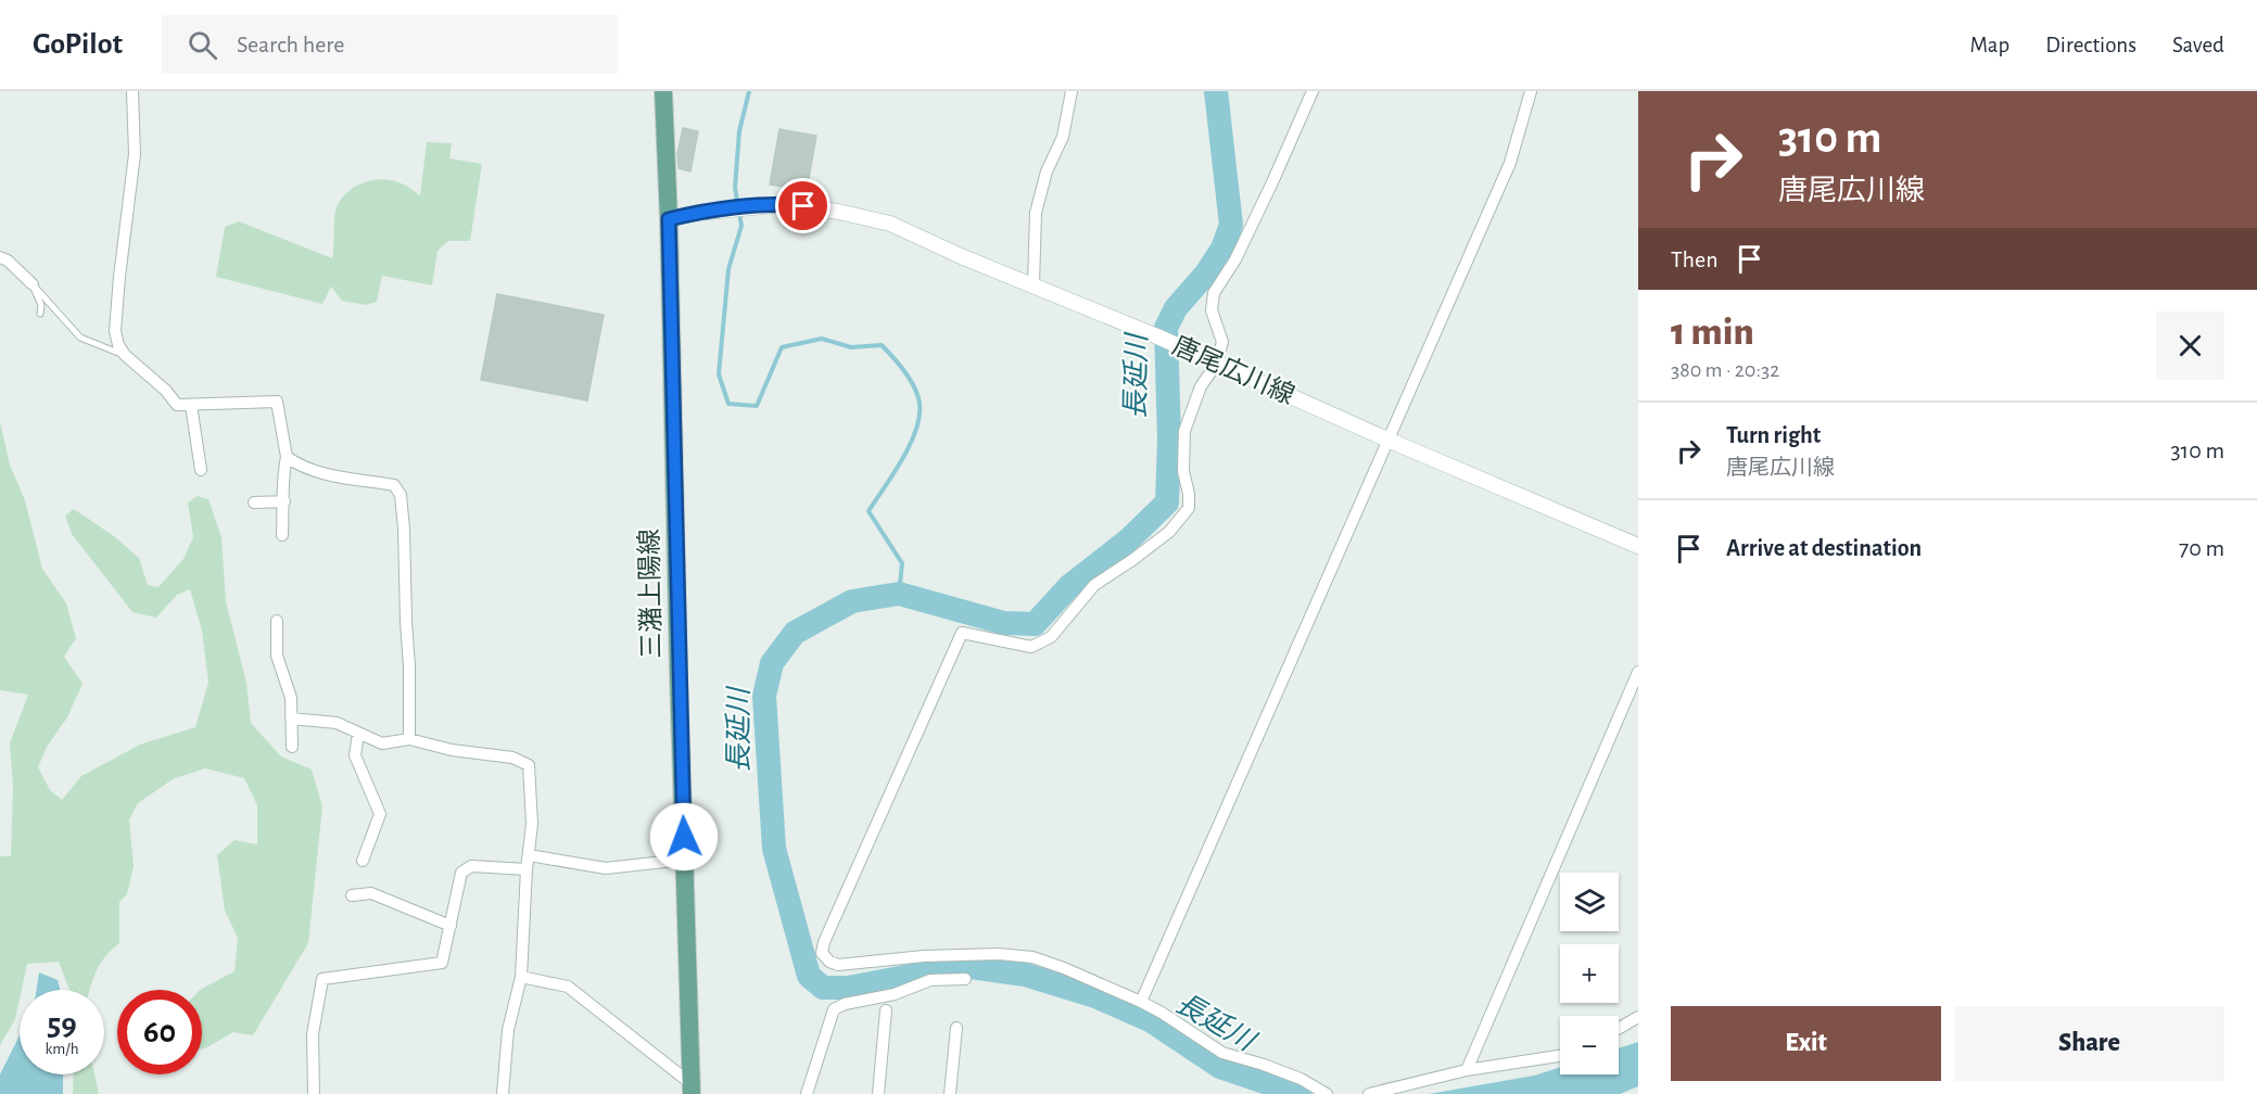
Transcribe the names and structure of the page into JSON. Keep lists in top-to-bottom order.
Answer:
{
  "streets": {
    "main road": ["唐尾広川線", "三潴上陽線"]
  },
  "crossings": [
    ["唐尾広川線", "三潴上陽線"]
  ],
  "water": ["長延川"],
  "page": {
    "header": "GoPilot",
    "search": "Search here",
    "nav": ["Map", "Directions", "Saved"],
    "turn": ["310 m", "唐尾広川線"],
    "then": "Then",
    "heading": ["1 min", "380 m · 20:32"],
    "list": [
      {
        "name": "Turn right",
        "note": "唐尾広川線",
        "value": "310 m"
      },
      {
        "name": "Arrive at destination",
        "value": "70 m"
      }
    ],
    "map_buttons": ["+", "−"],
    "speed": "59 km/h",
    "limit": "60",
    "buttons": ["Exit", "Share"]
  }
}
